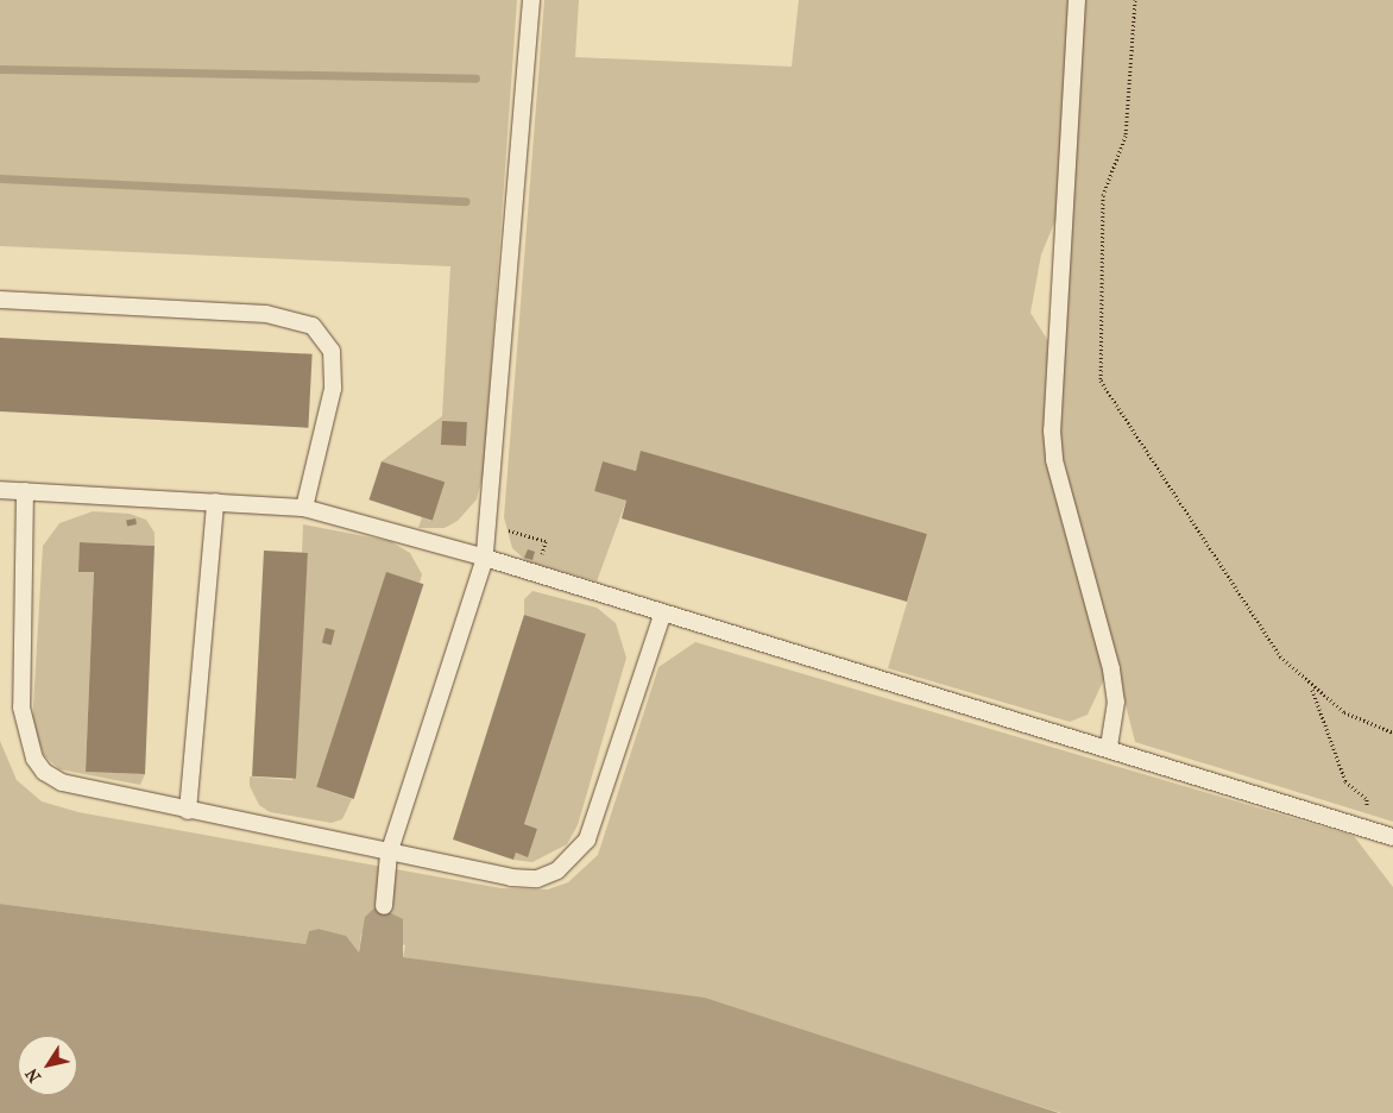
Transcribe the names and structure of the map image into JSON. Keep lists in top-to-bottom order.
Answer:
{
  "north": "bottom left"
}
